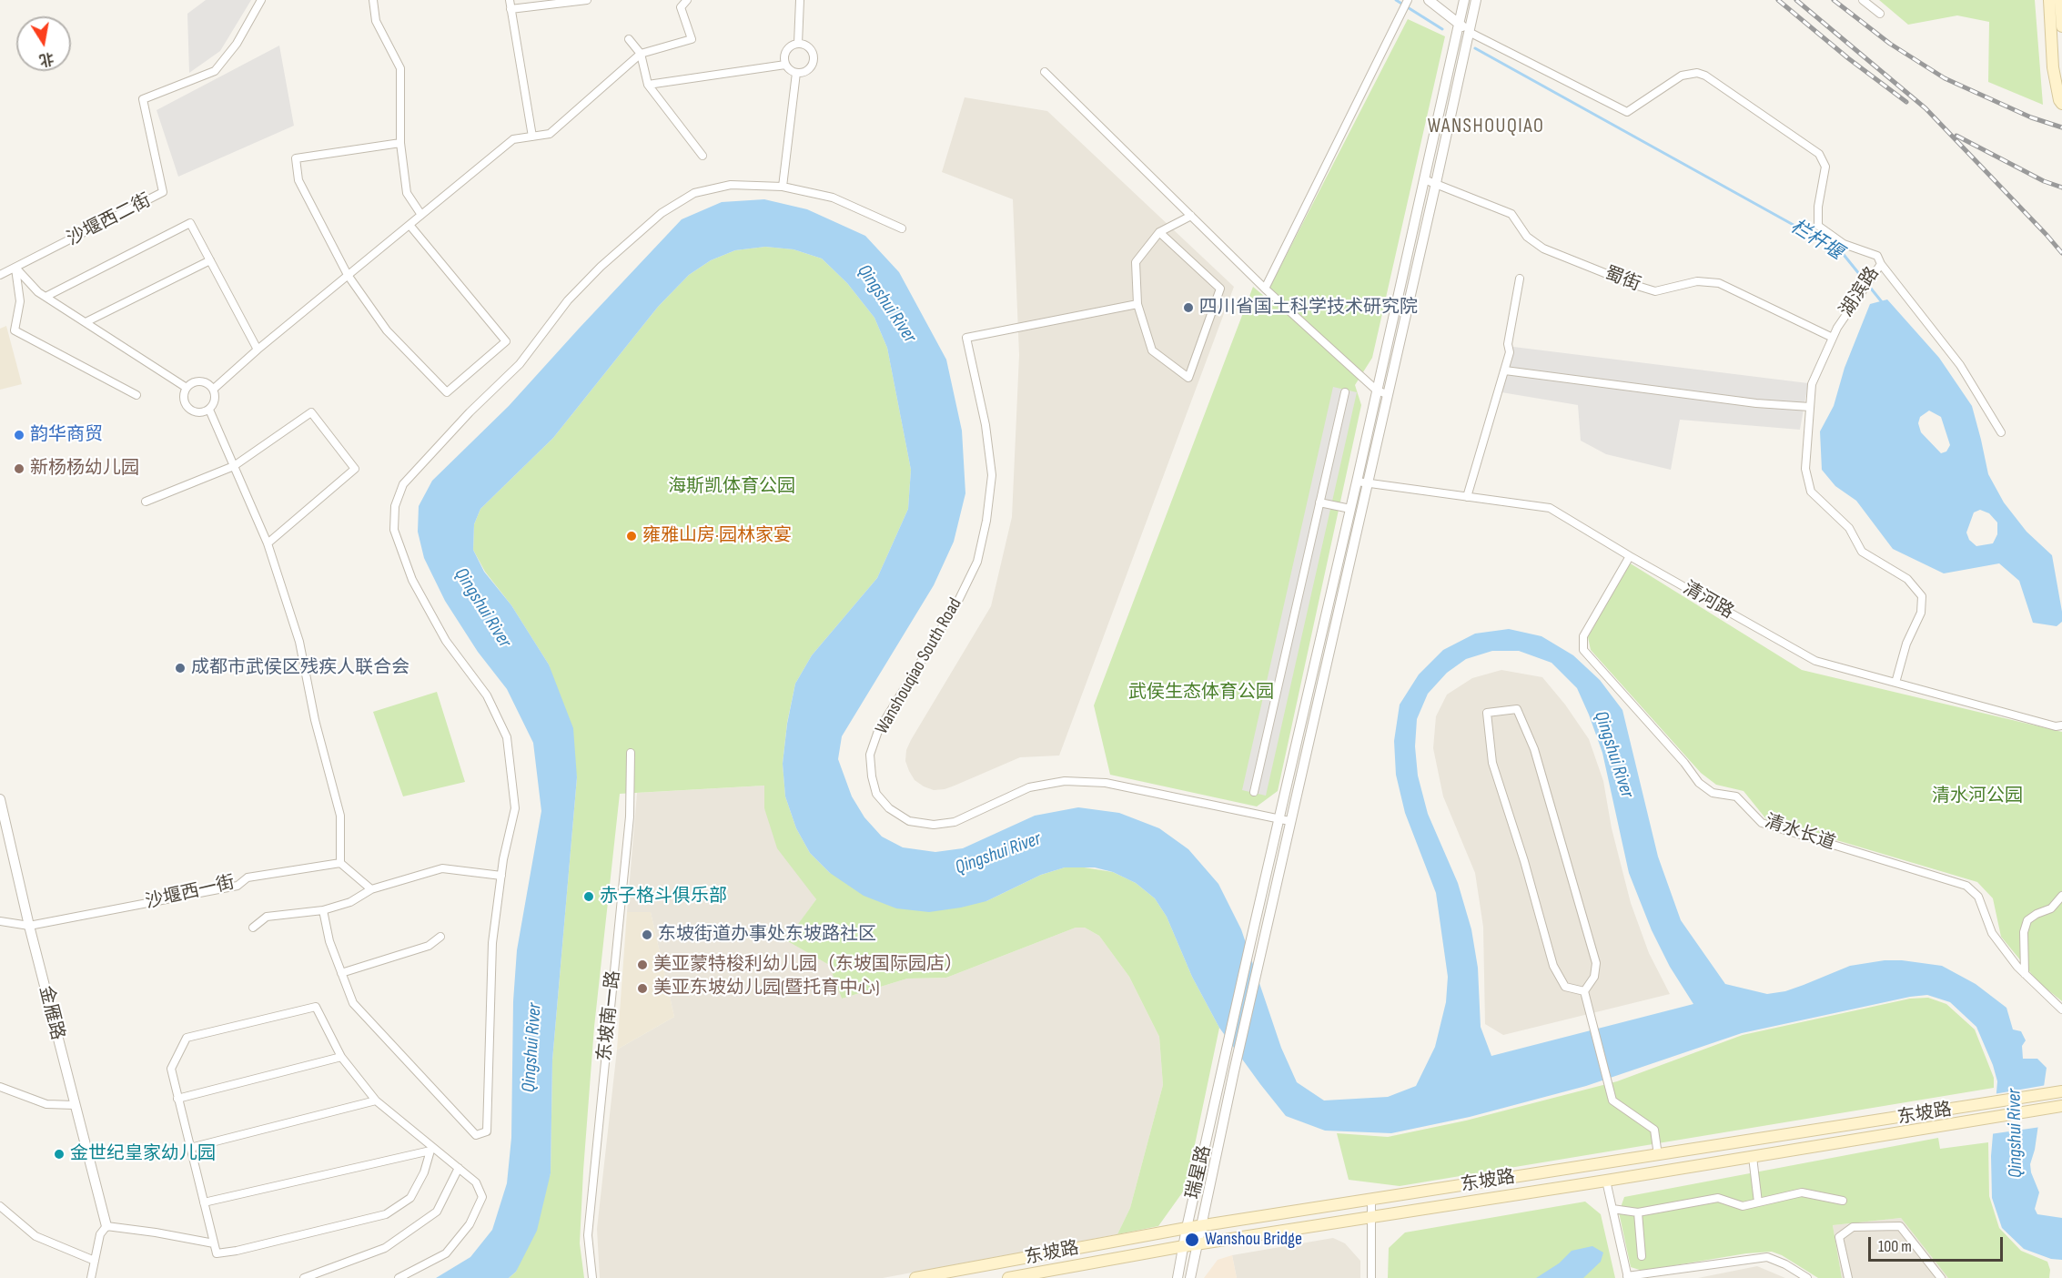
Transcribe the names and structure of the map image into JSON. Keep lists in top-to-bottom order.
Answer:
{
  "streets": {
    "main road": ["东坡路"],
    "street": [
      "沙堰西二街",
      "蜀街",
      "湖滨路",
      "清河路",
      "Wanshouqiao South Road",
      "清水长道",
      "沙堰西一街",
      "金雁路",
      "东坡南一路",
      "瑞星路"
    ]
  },
  "crossings": [
    ["蜀街", "湖滨路"],
    ["湖滨路", "清河路"],
    ["清河路", "清水长道"],
    ["Wanshouqiao South Road", "瑞星路"],
    ["沙堰西一街", "金雁路"],
    ["东坡路", "瑞星路"]
  ],
  "districts": ["WANSHOUQIAO"],
  "water": ["栏杆堰", "Qingshui River"],
  "parks": ["海斯凯体育公园", "武侯生态体育公园", "清水河公园"],
  "places": [
    "四川省国土科学技术研究院",
    "韵华商贸",
    "新杨杨幼儿园",
    "雍雅山房·园林家宴",
    "成都市武侯区残疾人联合会",
    "赤子格斗俱乐部",
    "东坡街道办事处东坡路社区",
    "美亚蒙特梭利幼儿园（东坡国际园店）",
    "美亚东坡幼儿园(暨托育中心)",
    "金世纪皇家幼儿园",
    "Wanshou Bridge"
  ],
  "scale_bar": "100 m",
  "north": "bottom"
}
